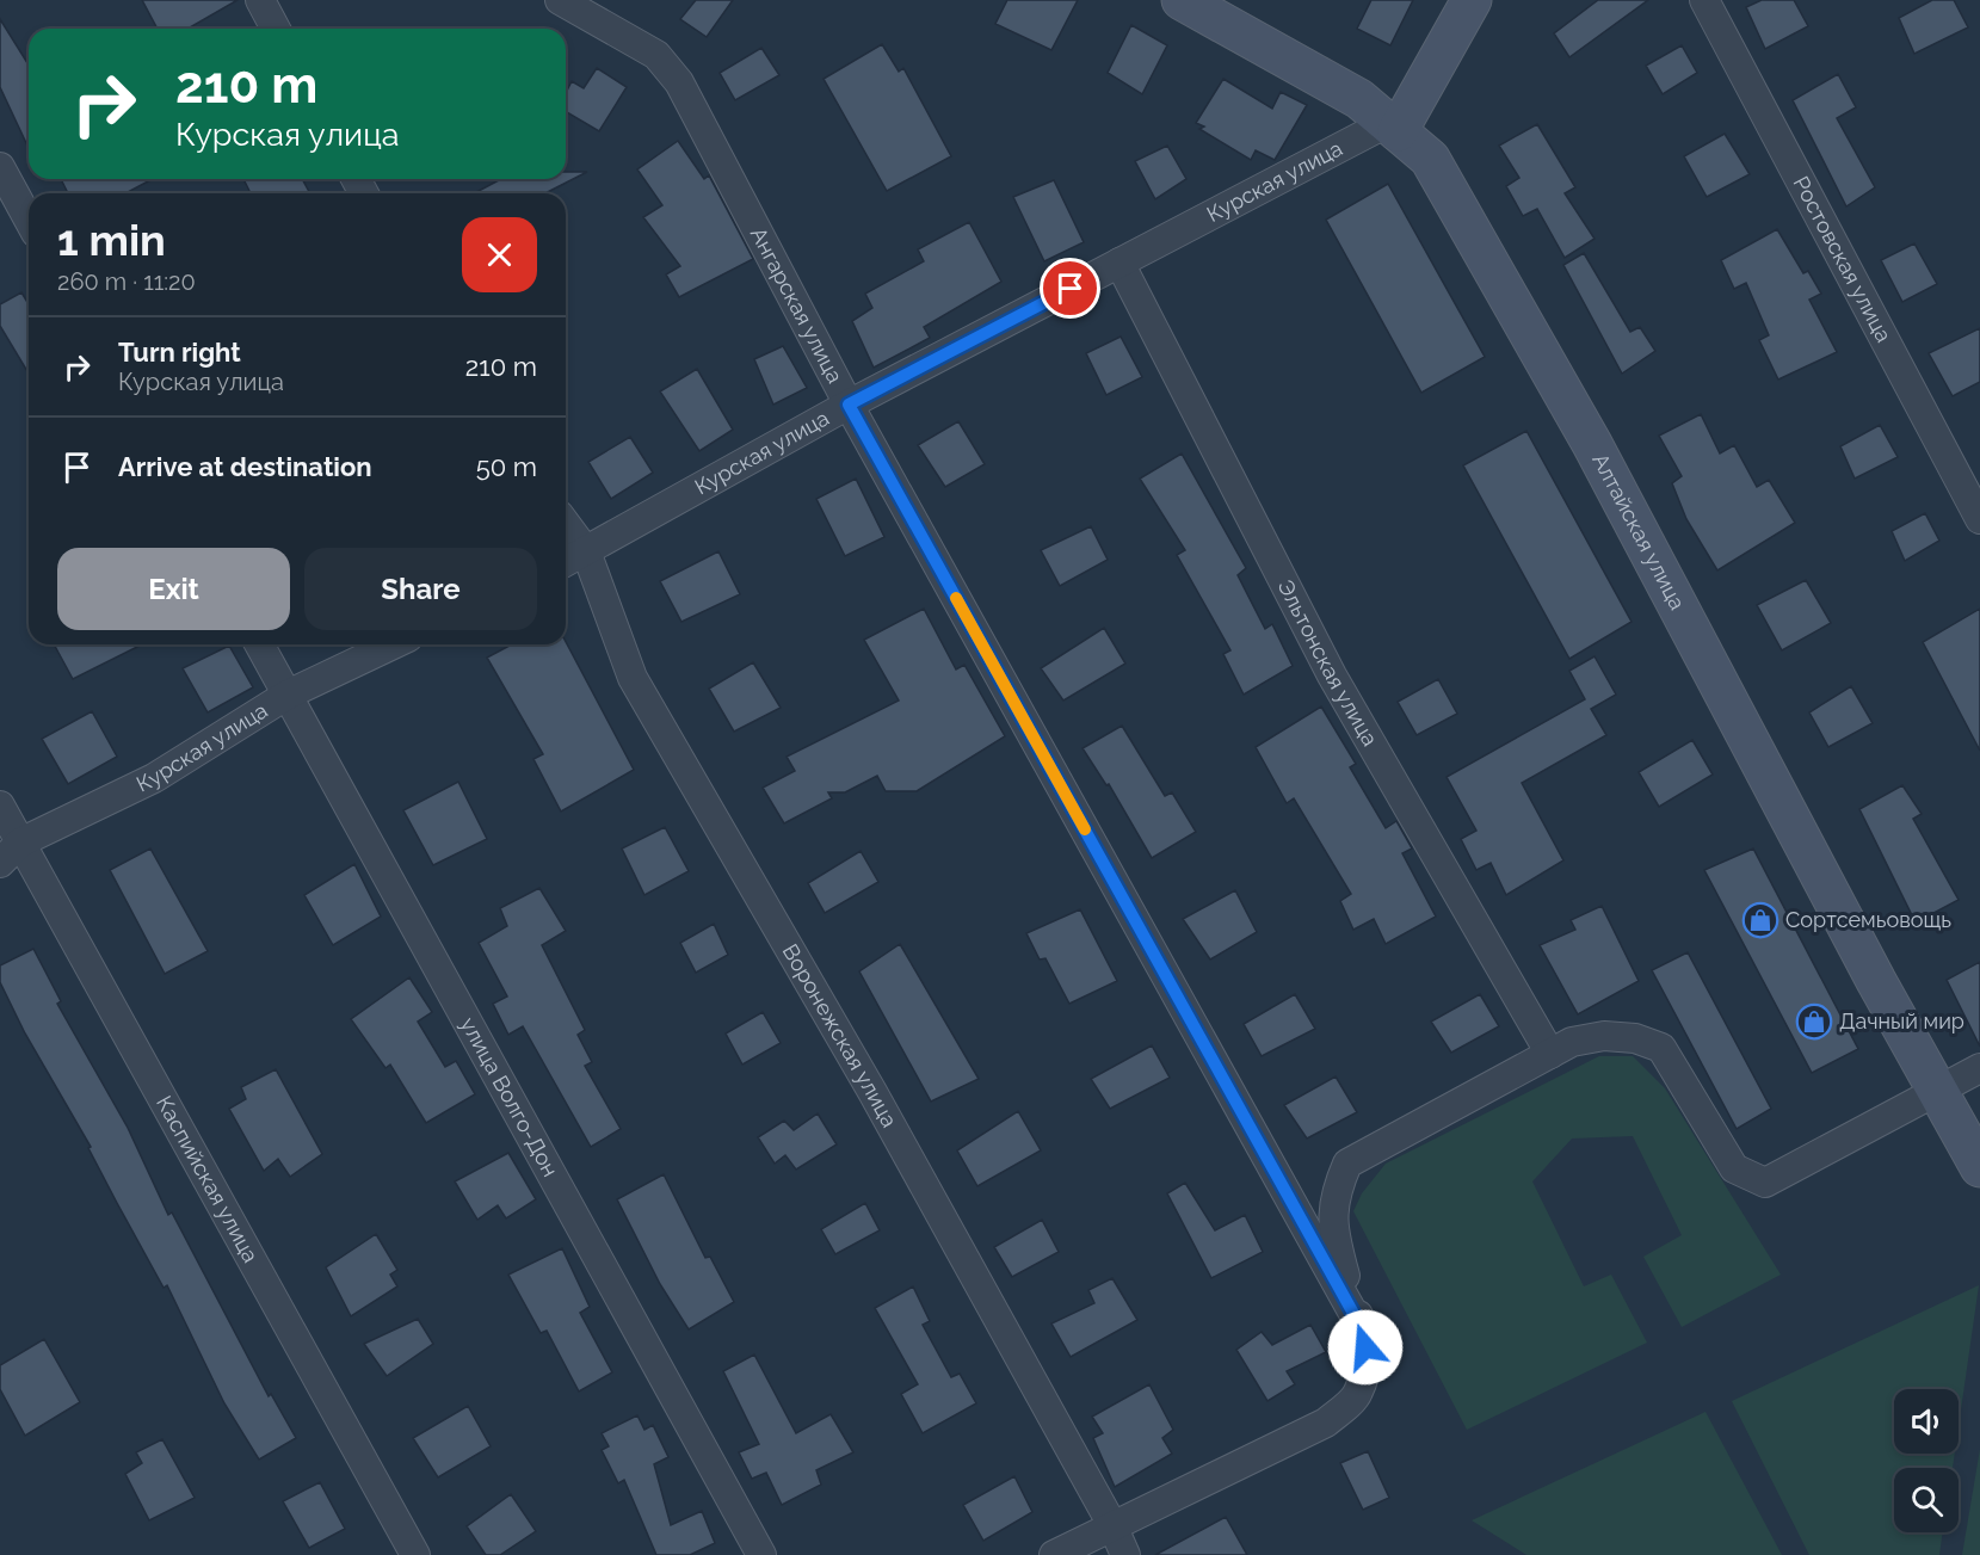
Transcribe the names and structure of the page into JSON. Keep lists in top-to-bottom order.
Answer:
{
  "streets": {
    "street": [
      "Курская улица",
      "Ростовская улица",
      "Ангарская улица",
      "Алтайская улица",
      "Эльтонская улица",
      "Воронежская улица",
      "улица Волго-Дон",
      "Каспийская улица"
    ]
  },
  "crossings": [
    ["Курская улица", "Ангарская улица"],
    ["Курская улица", "Алтайская улица"],
    ["Курская улица", "Эльтонская улица"],
    ["Курская улица", "Воронежская улица"],
    ["Курская улица", "улица Волго-Дон"],
    ["Курская улица", "Каспийская улица"]
  ],
  "places": {
    "shop": ["Сортсемьовощь", "Дачный мир"]
  },
  "page": {
    "turn": ["210 m", "Курская улица"],
    "heading": ["1 min", "260 m · 11:20"],
    "list": [
      {
        "name": "Turn right",
        "note": "Курская улица",
        "value": "210 m"
      },
      {
        "name": "Arrive at destination",
        "value": "50 m"
      }
    ],
    "buttons": ["Exit", "Share"]
  }
}
